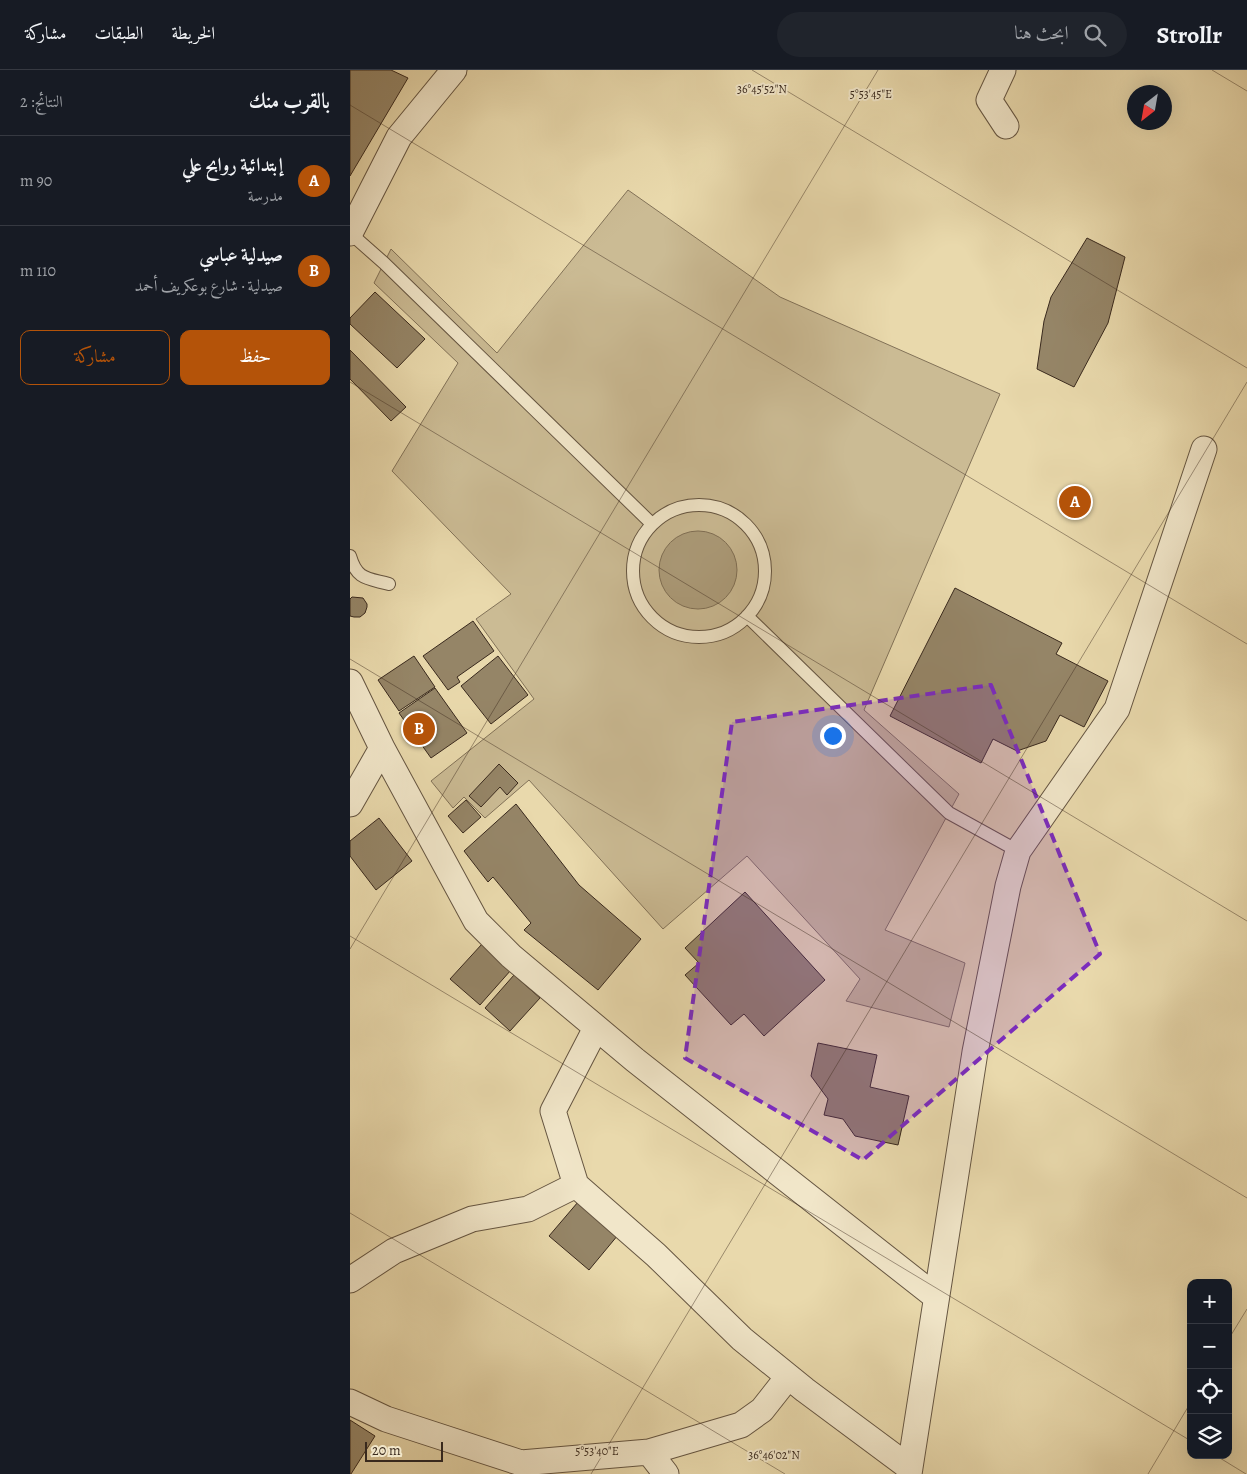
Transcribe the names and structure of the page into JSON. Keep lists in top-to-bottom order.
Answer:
{
  "scale_bar": "20 m",
  "north": "bottom left",
  "page": {
    "header": "Strollr",
    "search": "ابحث هنا",
    "nav": ["الخريطة", "الطبقات", "مشاركة"],
    "heading": ["بالقرب منك", "النتائج: 2"],
    "list": [
      {
        "mark": "A",
        "name": "إبتدائية روابح علي",
        "note": "مدرسة",
        "value": "90 m"
      },
      {
        "mark": "B",
        "name": "صيدلية عباسي",
        "note": "صيدلية · شارع بوعكريف أحمد",
        "value": "110 m"
      }
    ],
    "buttons": ["حفظ", "مشاركة"],
    "pins": ["A", "B"],
    "map_buttons": ["+", "−"],
    "scale": "20 m"
  },
  "coordinates": [
    "36°45'52\"N",
    "5°53'45\"E",
    "5°53'40\"E",
    "36°46'02\"N"
  ]
}
